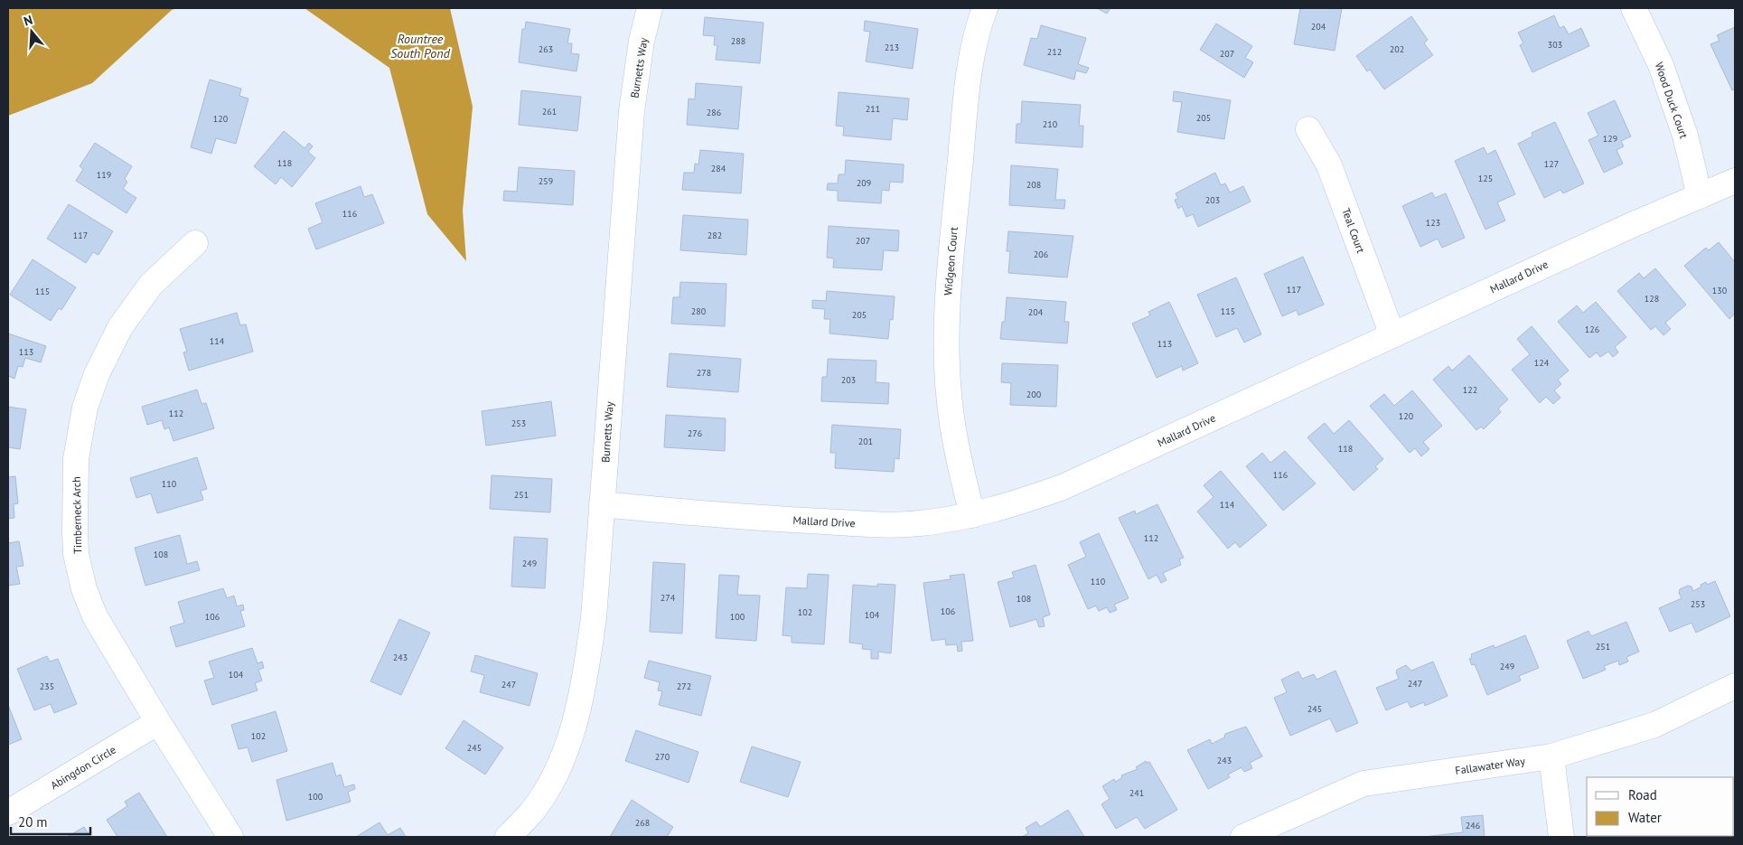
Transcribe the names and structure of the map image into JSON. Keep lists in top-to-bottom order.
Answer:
{
  "streets": {
    "street": [
      "Burnetts Way",
      "Wood Duck Court",
      "Teal Court",
      "Widgeon Court",
      "Mallard Drive",
      "Timberneck Arch",
      "Fallawater Way",
      "Abingdon Circle"
    ]
  },
  "crossings": [
    ["Burnetts Way", "Mallard Drive"],
    ["Wood Duck Court", "Mallard Drive"],
    ["Teal Court", "Mallard Drive"],
    ["Widgeon Court", "Mallard Drive"],
    ["Timberneck Arch", "Abingdon Circle"]
  ],
  "water": ["Rountree South Pond"],
  "house_numbers": [
    "204",
    "288",
    "303",
    "213",
    "263",
    "202",
    "212",
    "207",
    "211",
    "261",
    "286",
    "205",
    "120",
    "210",
    "129",
    "118",
    "127",
    "284",
    "119",
    "125",
    "259",
    "209",
    "208",
    "203",
    "116",
    "123",
    "117",
    "282",
    "207",
    "206",
    "117",
    "130",
    "115",
    "128",
    "280",
    "115",
    "204",
    "205",
    "126",
    "114",
    "113",
    "113",
    "124",
    "278",
    "203",
    "122",
    "200",
    "112",
    "120",
    "253",
    "276",
    "201",
    "118",
    "116",
    "110",
    "251",
    "114",
    "112",
    "108",
    "249",
    "110",
    "274",
    "108",
    "253",
    "106",
    "102",
    "104",
    "106",
    "100",
    "251",
    "243",
    "249",
    "104",
    "247",
    "247",
    "235",
    "272",
    "245",
    "102",
    "245",
    "270",
    "243",
    "241",
    "100",
    "268",
    "246"
  ],
  "legend": ["Road", "Water"],
  "scale_bar": "20 m",
  "north": "top"
}
